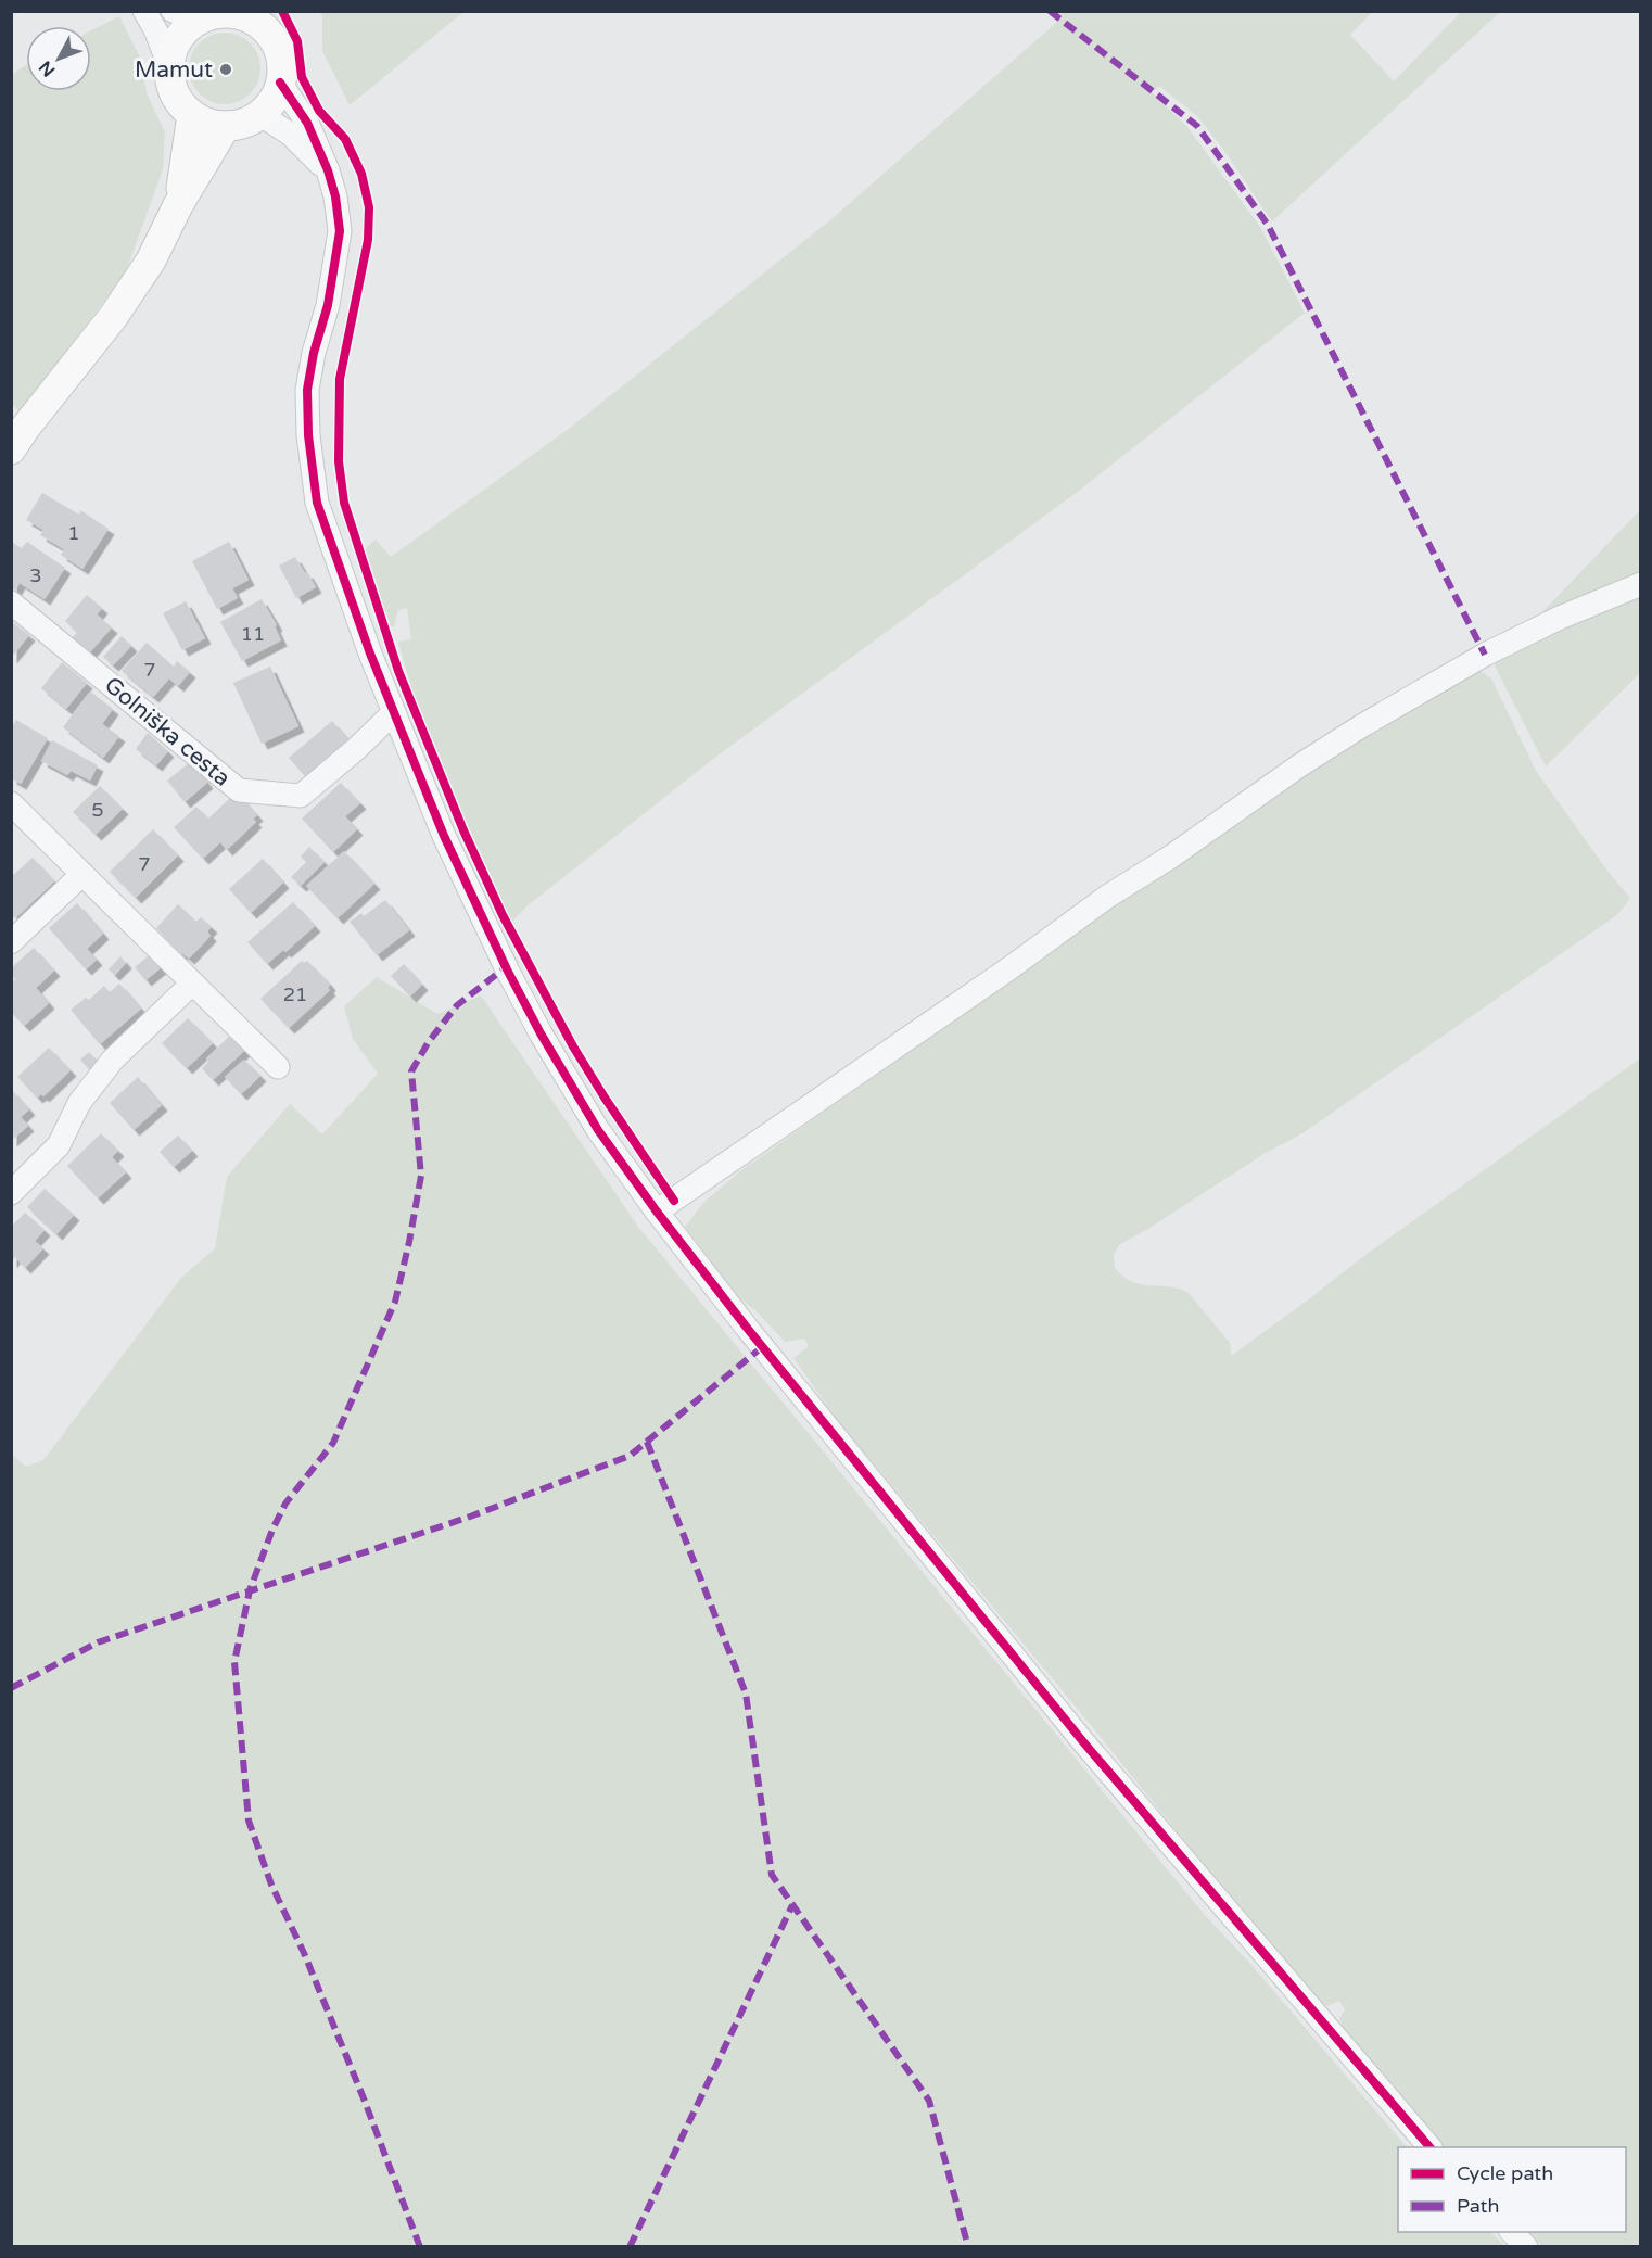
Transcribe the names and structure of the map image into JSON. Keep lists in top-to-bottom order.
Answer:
{
  "streets": {
    "street": ["Golniška cesta"]
  },
  "places": ["Mamut"],
  "house_numbers": [
    "1",
    "3",
    "11",
    "7",
    "5",
    "7",
    "21"
  ],
  "legend": ["Cycle path", "Path"],
  "north": "bottom left"
}
